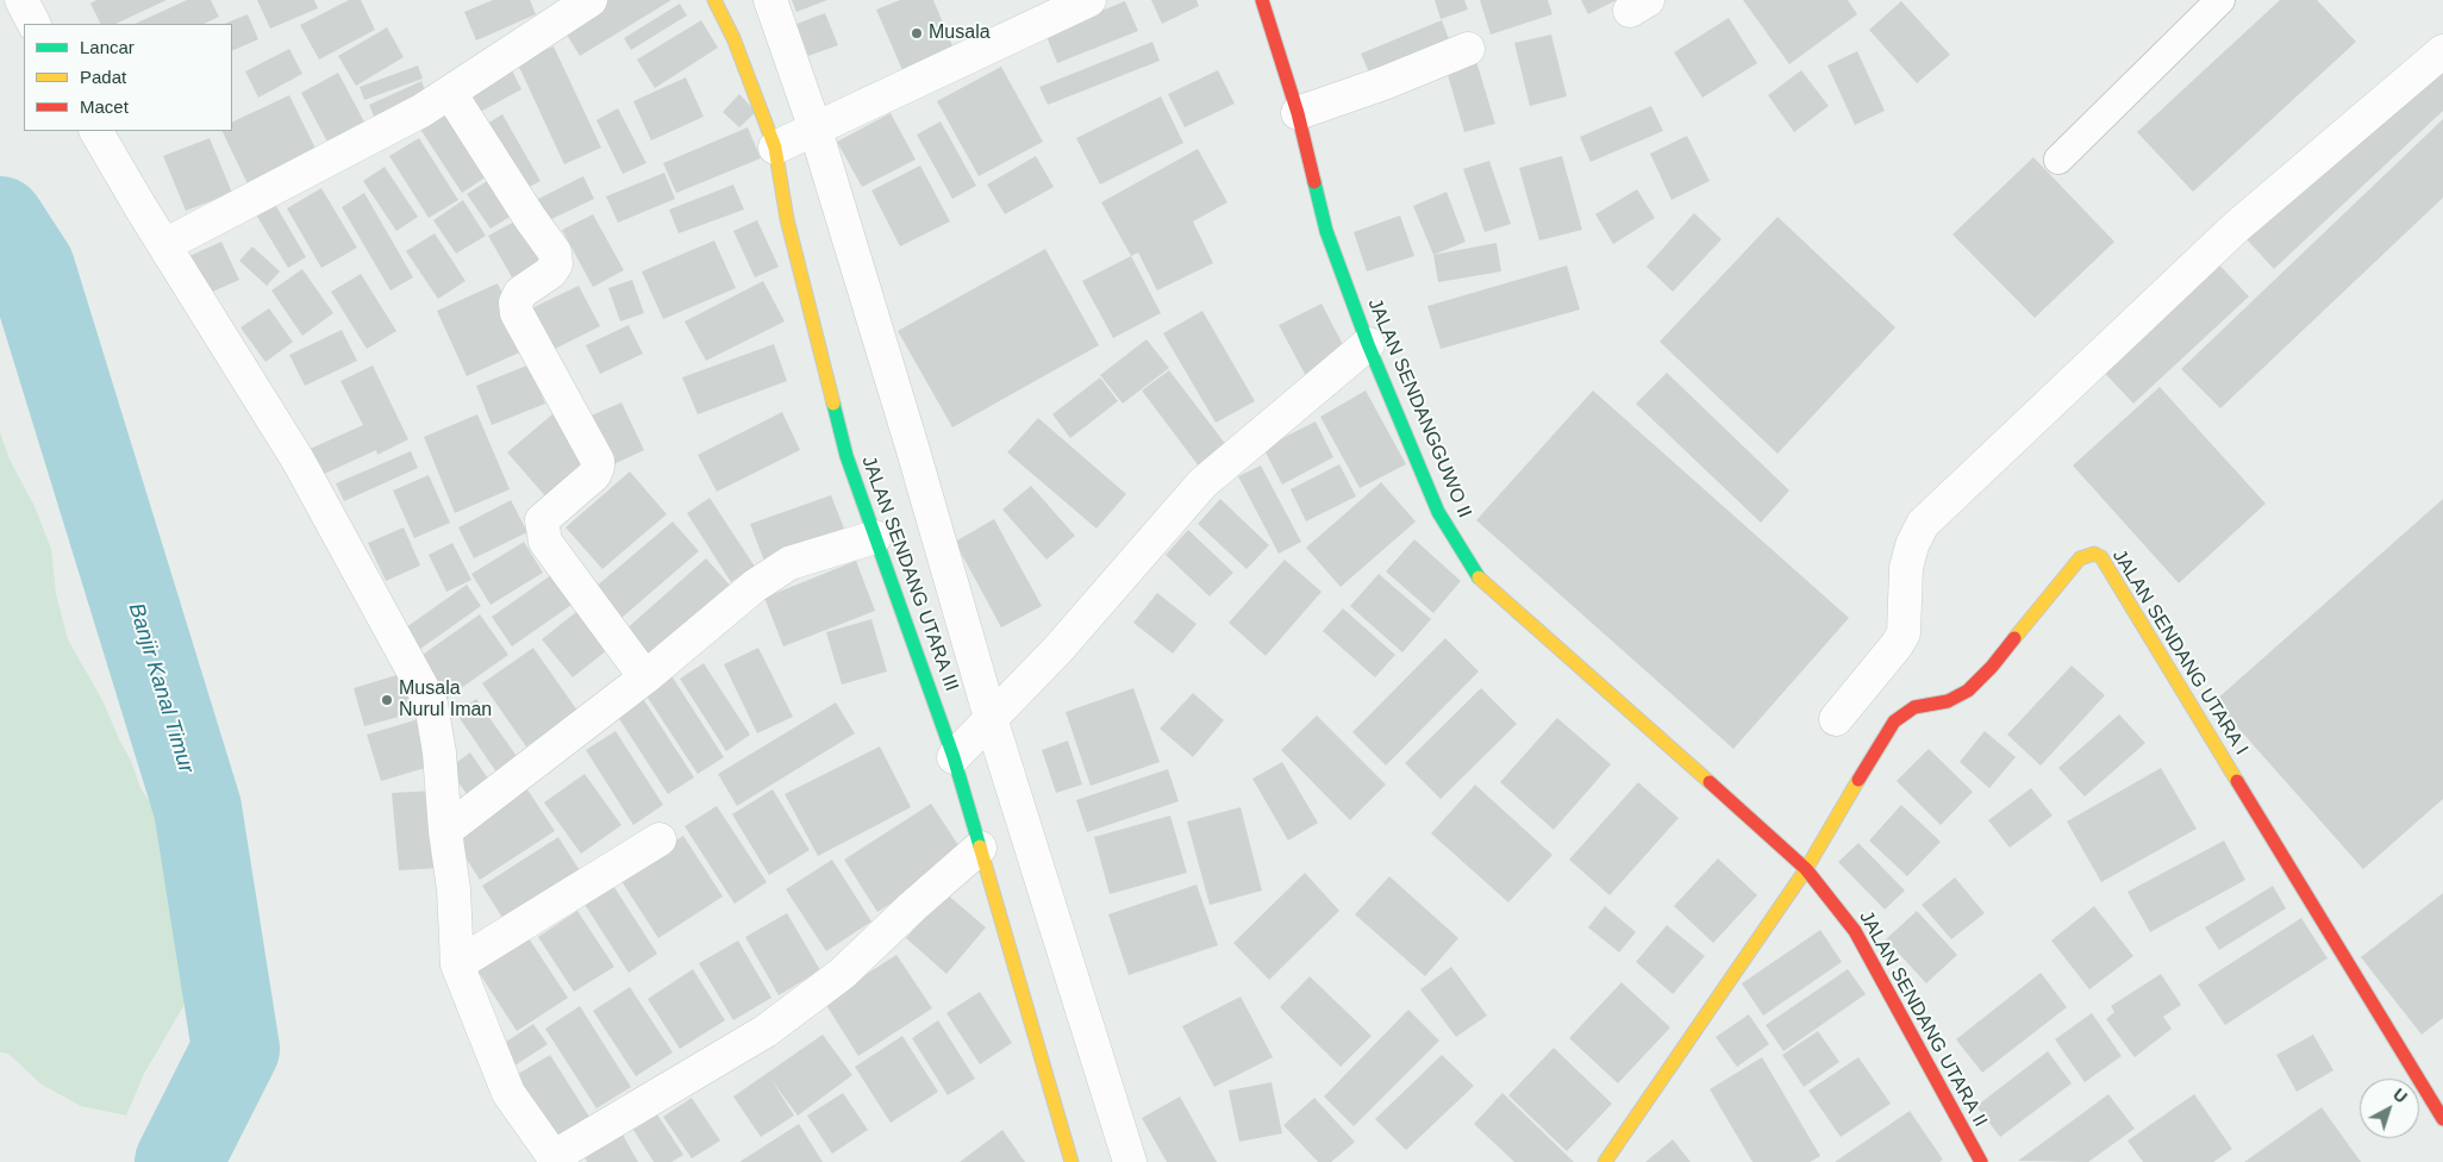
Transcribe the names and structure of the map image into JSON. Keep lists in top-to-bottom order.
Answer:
{
  "streets": {
    "street": [
      "JALAN SENDANGGUWO II",
      "JALAN SENDANG UTARA III",
      "JALAN SENDANG UTARA I",
      "JALAN SENDANG UTARA II"
    ]
  },
  "crossings": [
    ["JALAN SENDANGGUWO II", "JALAN SENDANG UTARA I"],
    ["JALAN SENDANGGUWO II", "JALAN SENDANG UTARA II"],
    ["JALAN SENDANG UTARA I", "JALAN SENDANG UTARA II"]
  ],
  "water": ["Banjir Kanal Timur"],
  "places": ["Musala", "Musala Nurul Iman"],
  "legend": ["Lancar", "Padat", "Macet"],
  "north": "top right"
}
